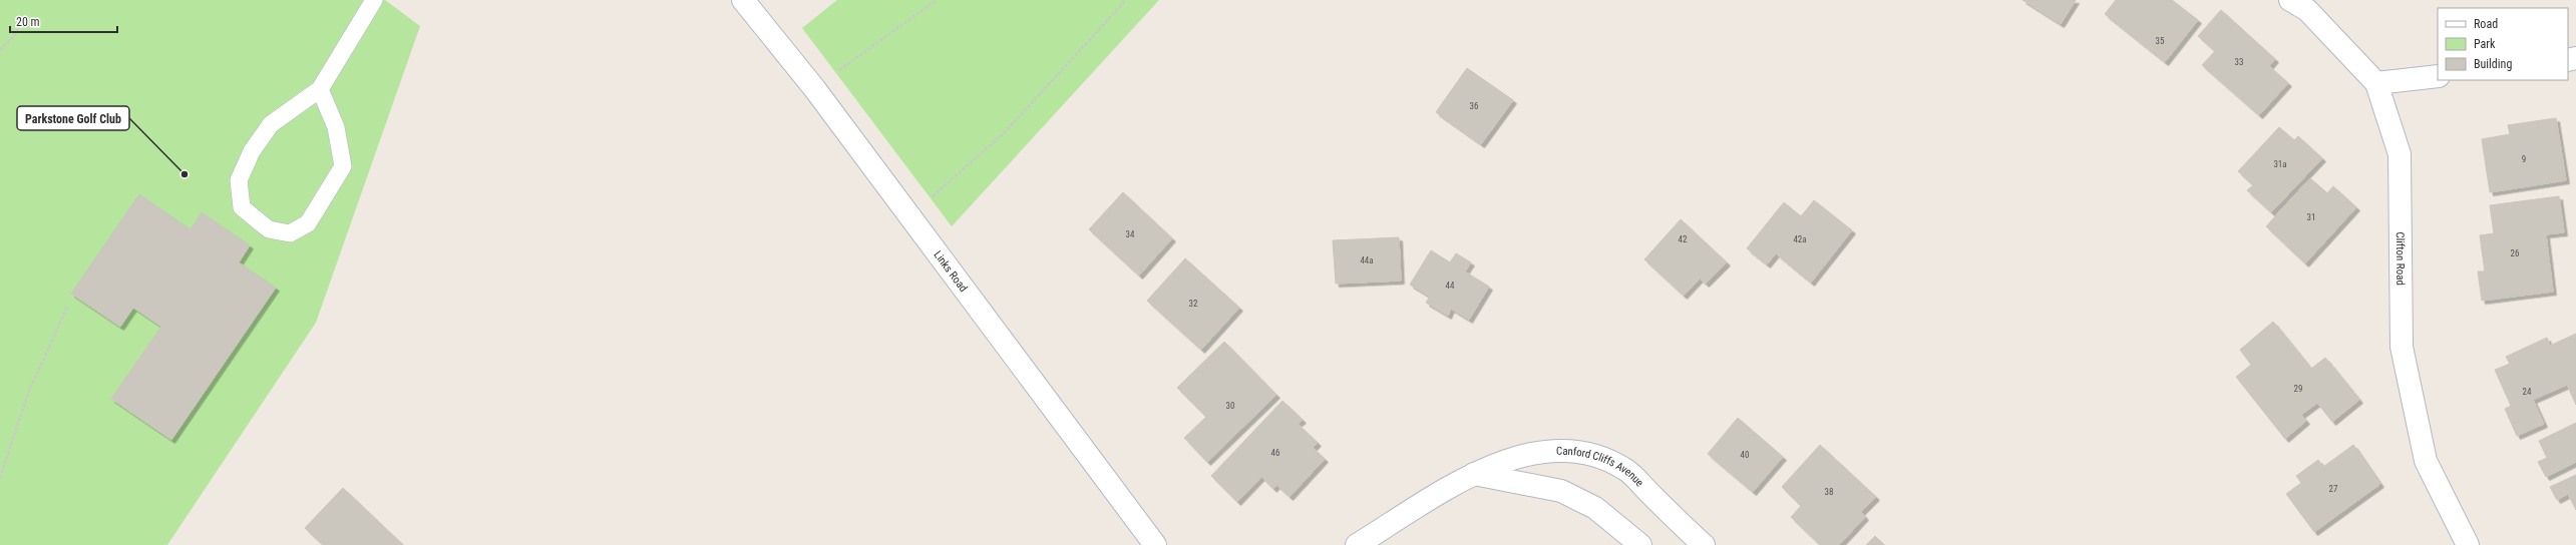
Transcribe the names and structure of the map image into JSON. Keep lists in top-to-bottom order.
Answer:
{
  "streets": {
    "street": ["Clifton Road", "Links Road", "Canford Cliffs Avenue"]
  },
  "places": ["Parkstone Golf Club"],
  "house_numbers": [
    "35",
    "33",
    "36",
    "9",
    "31a",
    "31",
    "34",
    "42",
    "42a",
    "26",
    "44a",
    "44",
    "32",
    "29",
    "24",
    "30",
    "46",
    "40",
    "27",
    "38"
  ],
  "legend": ["Road", "Park", "Building"],
  "scale_bar": "20 m"
}
